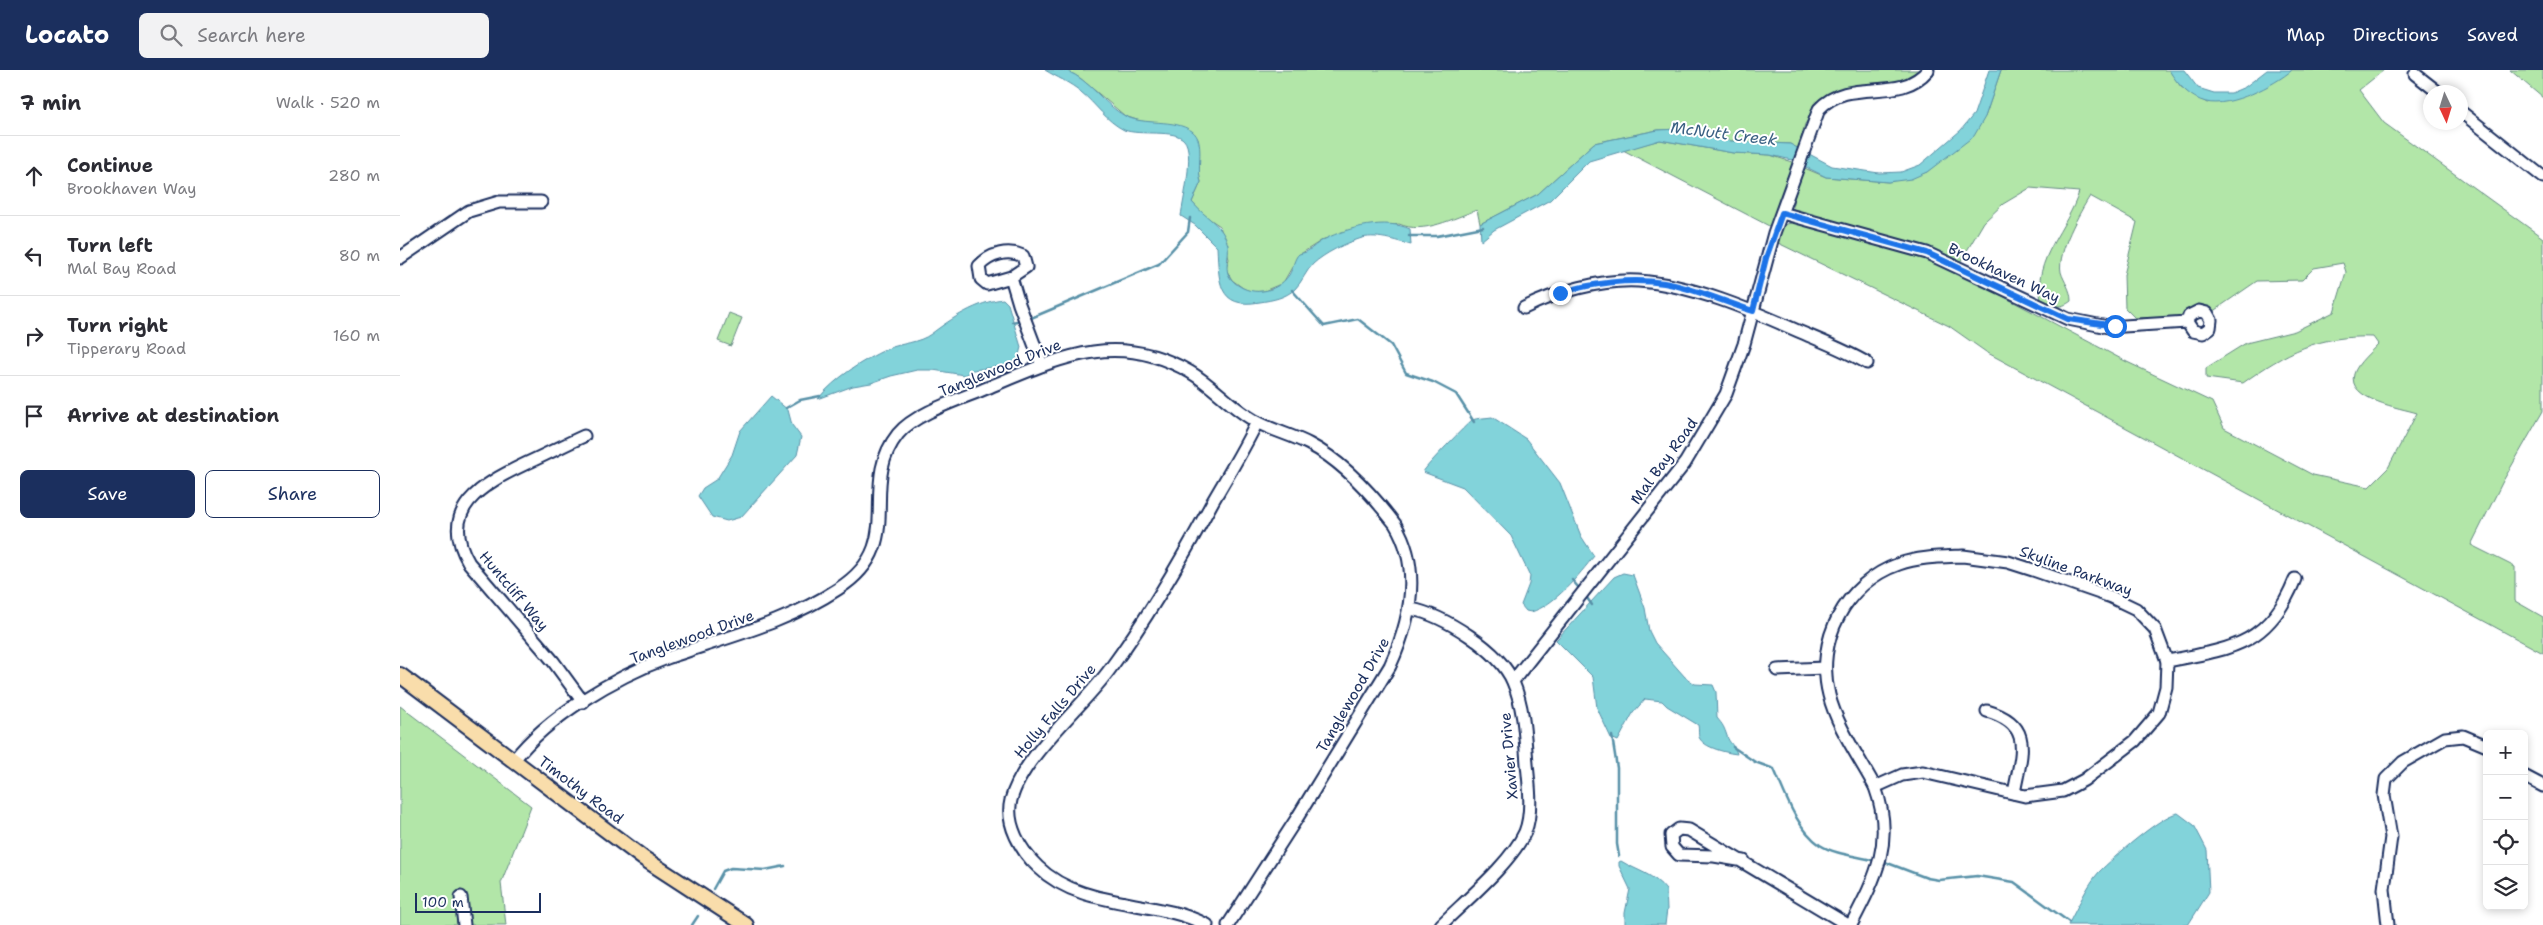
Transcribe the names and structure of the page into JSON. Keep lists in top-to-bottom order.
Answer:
{
  "streets": {
    "main road": ["Timothy Road"],
    "street": [
      "Brookhaven Way",
      "Tanglewood Drive",
      "Mal Bay Road",
      "Skyline Parkway",
      "Huntcliff Way",
      "Holly Falls Drive",
      "Xavier Drive"
    ]
  },
  "crossings": [
    ["Brookhaven Way", "Mal Bay Road"],
    ["Tanglewood Drive", "Huntcliff Way"],
    ["Tanglewood Drive", "Holly Falls Drive"],
    ["Tanglewood Drive", "Xavier Drive"],
    ["Tanglewood Drive", "Timothy Road"],
    ["Mal Bay Road", "Xavier Drive"]
  ],
  "water": ["McNutt Creek"],
  "scale_bar": "100 m",
  "north": "bottom",
  "page": {
    "header": "Locato",
    "search": "Search here",
    "nav": ["Map", "Directions", "Saved"],
    "heading": ["7 min", "Walk · 520 m"],
    "list": [
      ["Continue", "Brookhaven Way", "280 m"],
      ["Turn left", "Mal Bay Road", "80 m"],
      ["Turn right", "Tipperary Road", "160 m"],
      "Arrive at destination"
    ],
    "buttons": ["Save", "Share"],
    "map_buttons": ["+", "−"],
    "scale": "100 m"
  }
}
